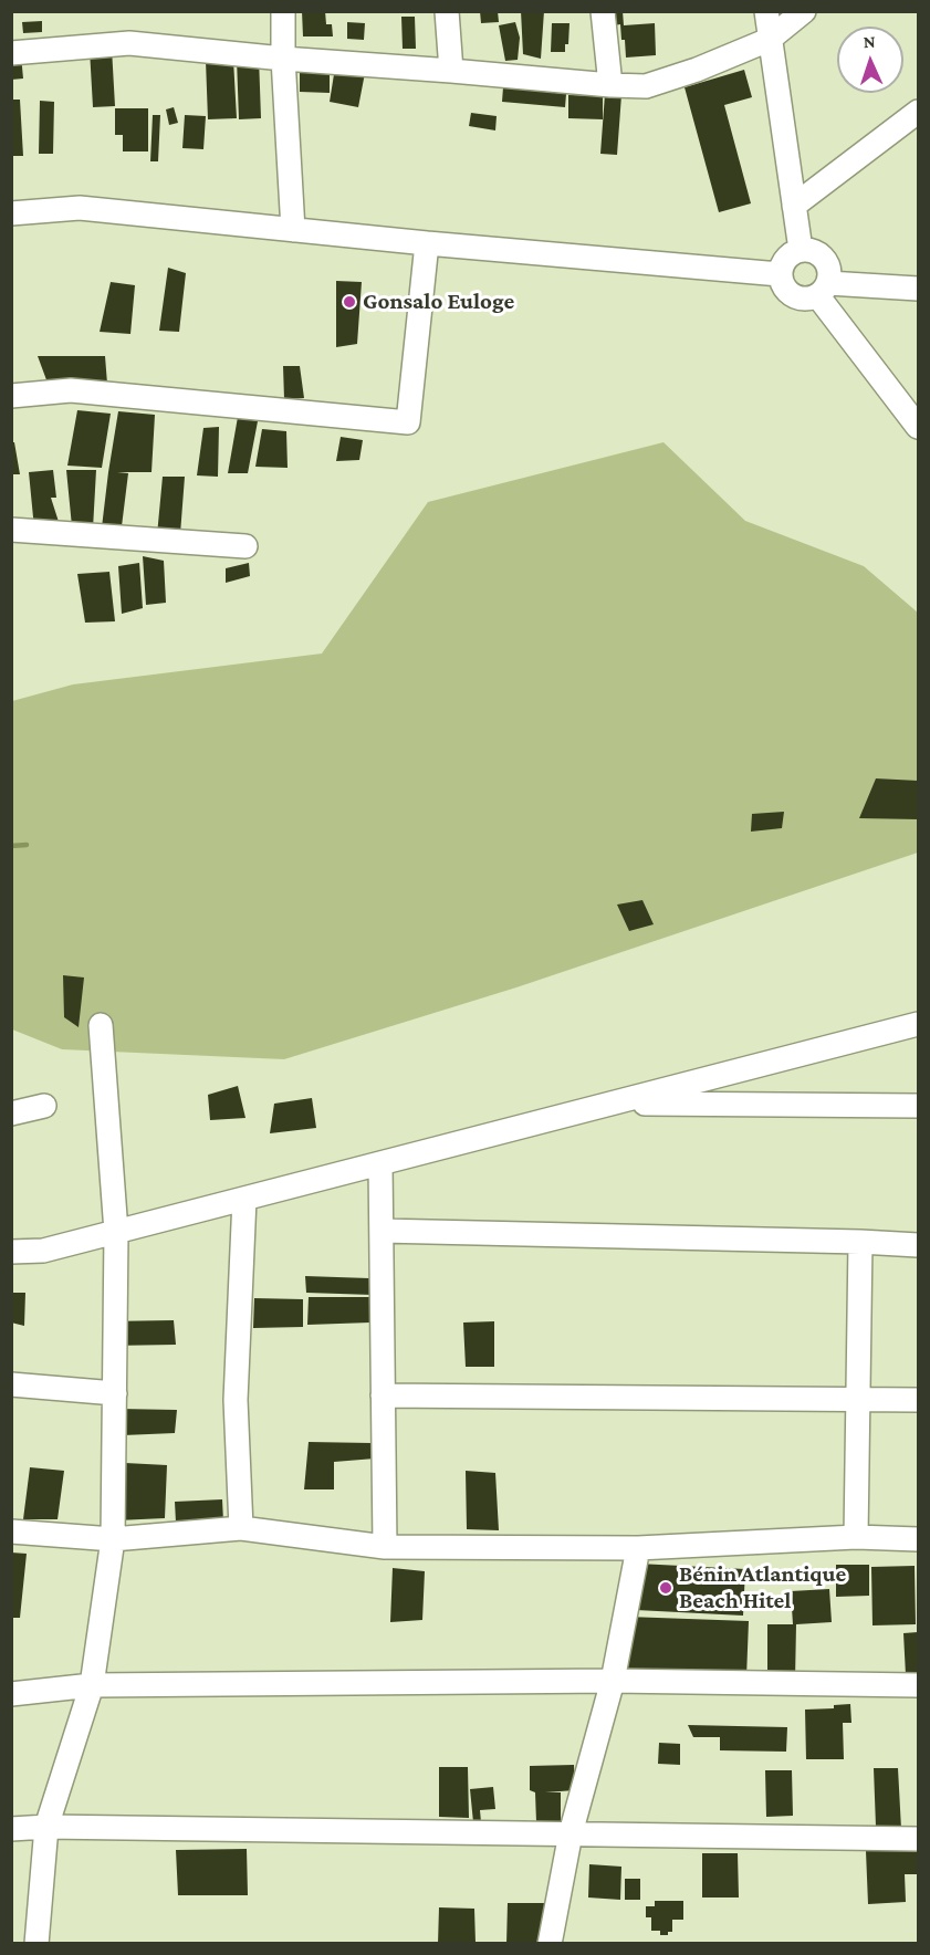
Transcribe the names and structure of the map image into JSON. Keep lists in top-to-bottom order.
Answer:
{
  "places": ["Gonsalo Euloge", "Bénin Atlantique Beach Hitel"],
  "north": "top"
}
